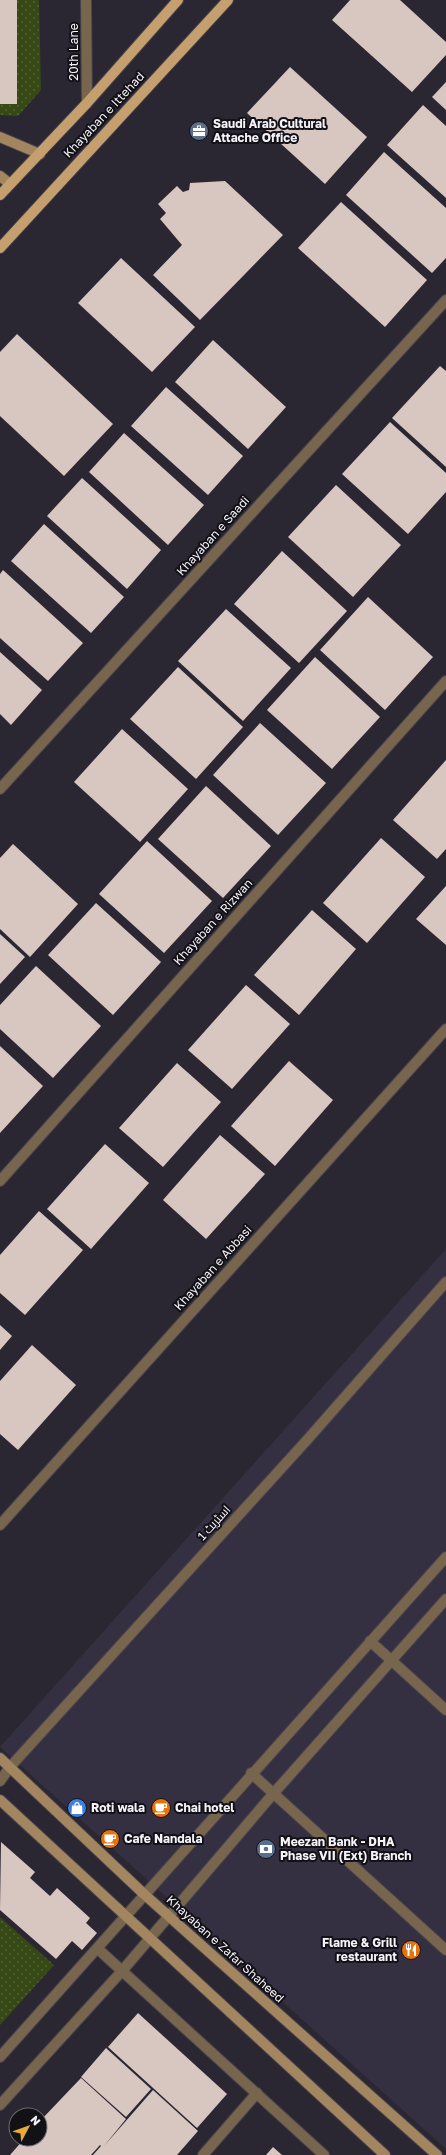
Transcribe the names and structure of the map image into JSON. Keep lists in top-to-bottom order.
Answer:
{
  "streets": {
    "main road": ["Khayaban e Ittehad"],
    "street": [
      "20th Lane",
      "Khayaban e Saadi",
      "Khayaban e Rizwan",
      "Khayaban e Abbasi",
      "اسٹریٹ 1",
      "Khayaban e Zafar Shaheed"
    ]
  },
  "crossings": [
    ["20th Lane", "Khayaban e Ittehad"],
    ["اسٹریٹ 1", "Khayaban e Zafar Shaheed"]
  ],
  "places": {
    "office": ["Saudi Arab Cultural Attache Office"],
    "shop": ["Roti wala"],
    "cafe": ["Chai hotel", "Cafe Nandala"],
    "bank": ["Meezan Bank - DHA Phase VII (Ext) Branch"],
    "restaurant": ["Flame & Grill restaurant"]
  },
  "north": "top right"
}
